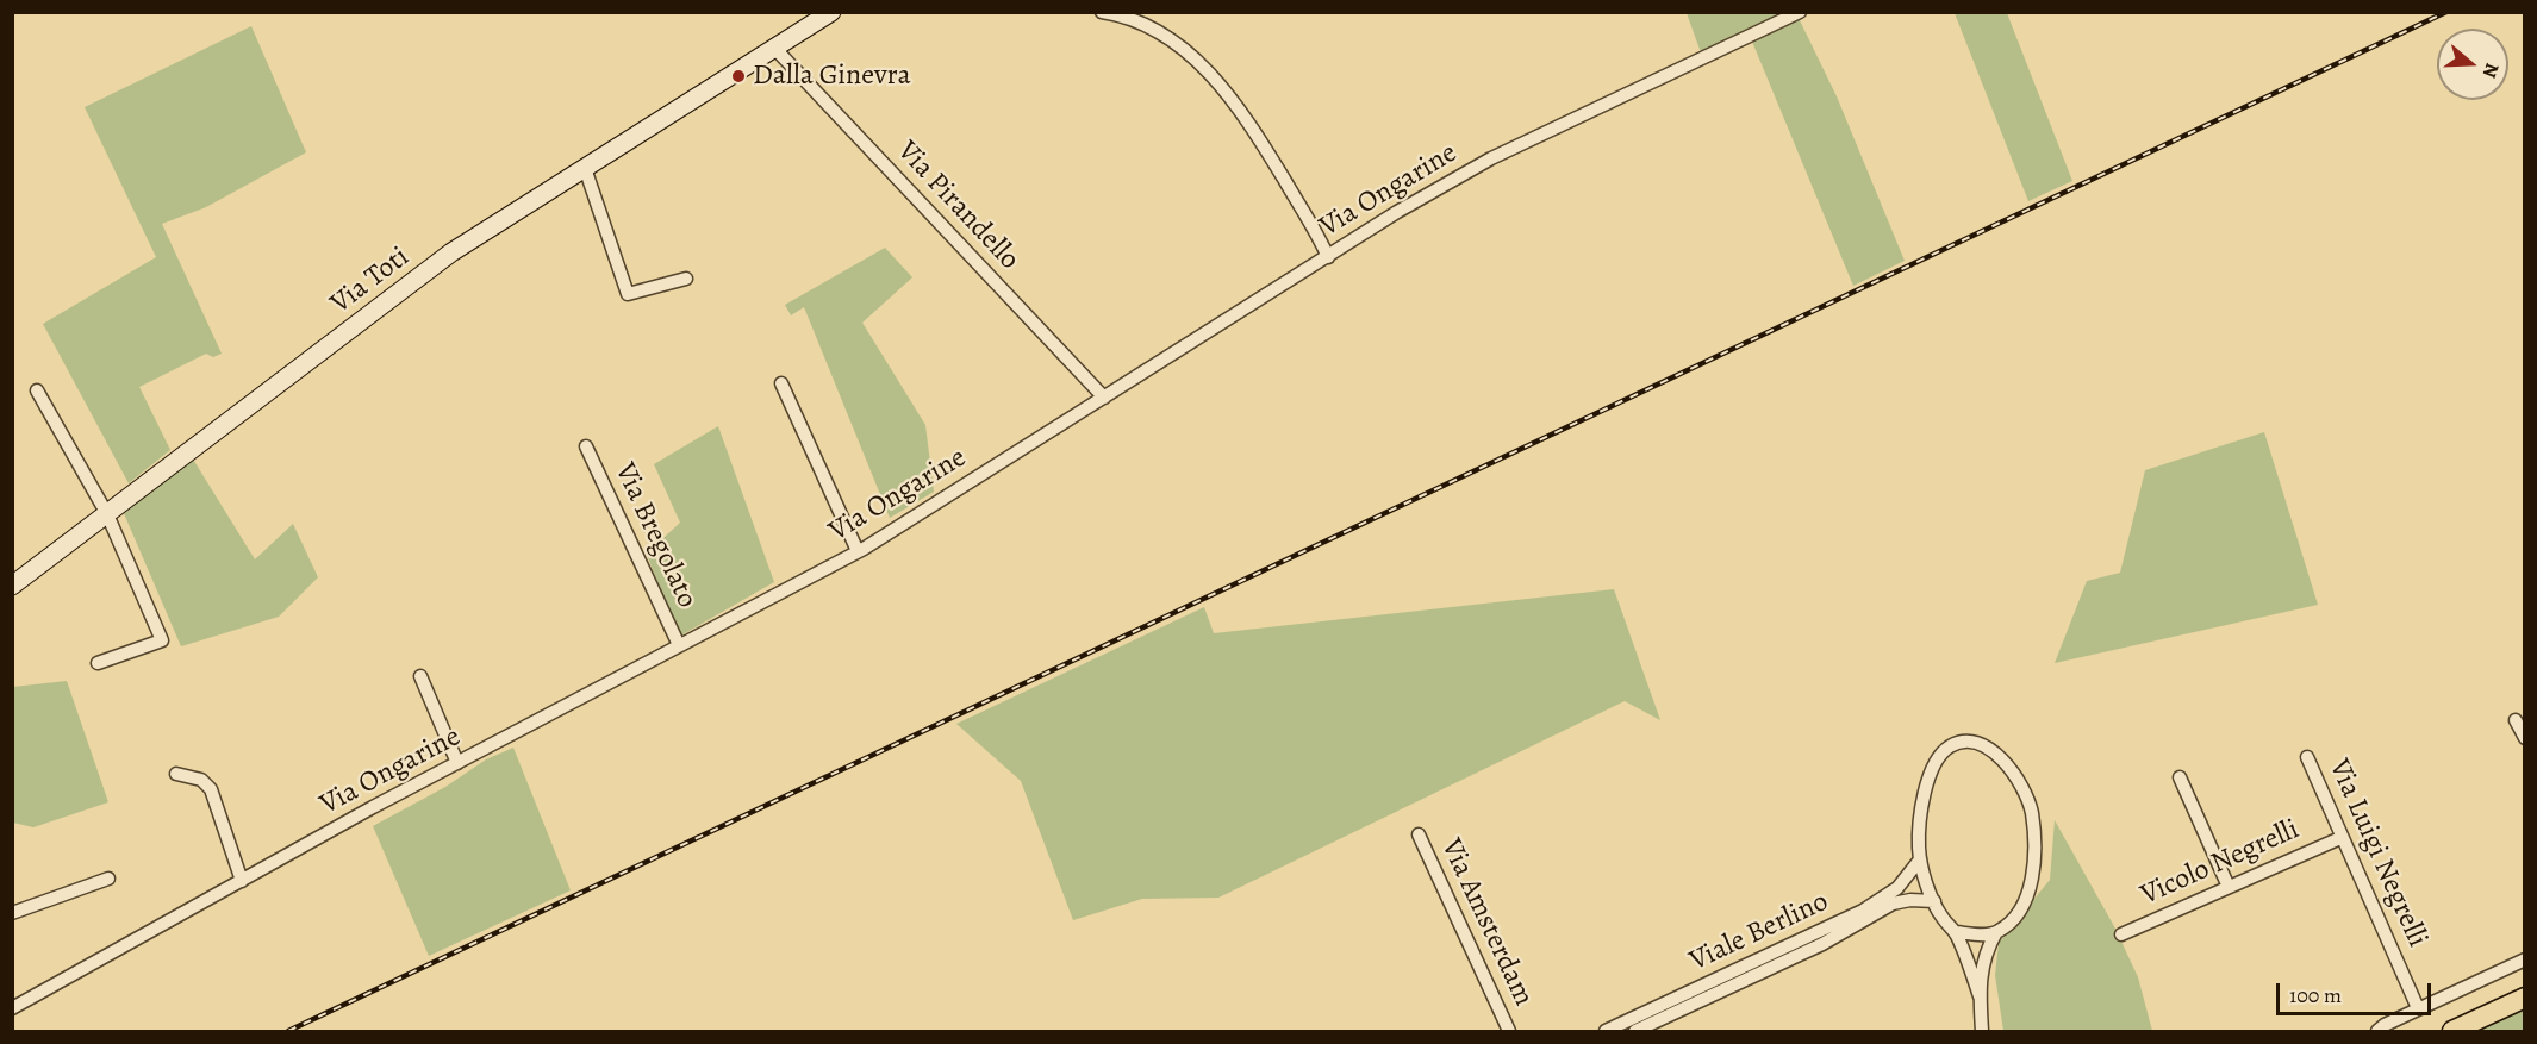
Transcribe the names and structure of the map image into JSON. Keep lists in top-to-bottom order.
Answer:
{
  "streets": {
    "main road": ["Via Toti"],
    "street": [
      "Via Ongarine",
      "Via Pirandello",
      "Via Bregolato",
      "Via Luigi Negrelli",
      "Vicolo Negrelli",
      "Via Amsterdam",
      "Viale Berlino"
    ]
  },
  "crossings": [
    ["Via Ongarine", "Via Pirandello"],
    ["Via Ongarine", "Via Bregolato"],
    ["Via Pirandello", "Via Toti"],
    ["Via Luigi Negrelli", "Vicolo Negrelli"]
  ],
  "places": ["Dalla Ginevra"],
  "scale_bar": "100 m",
  "north": "right"
}
